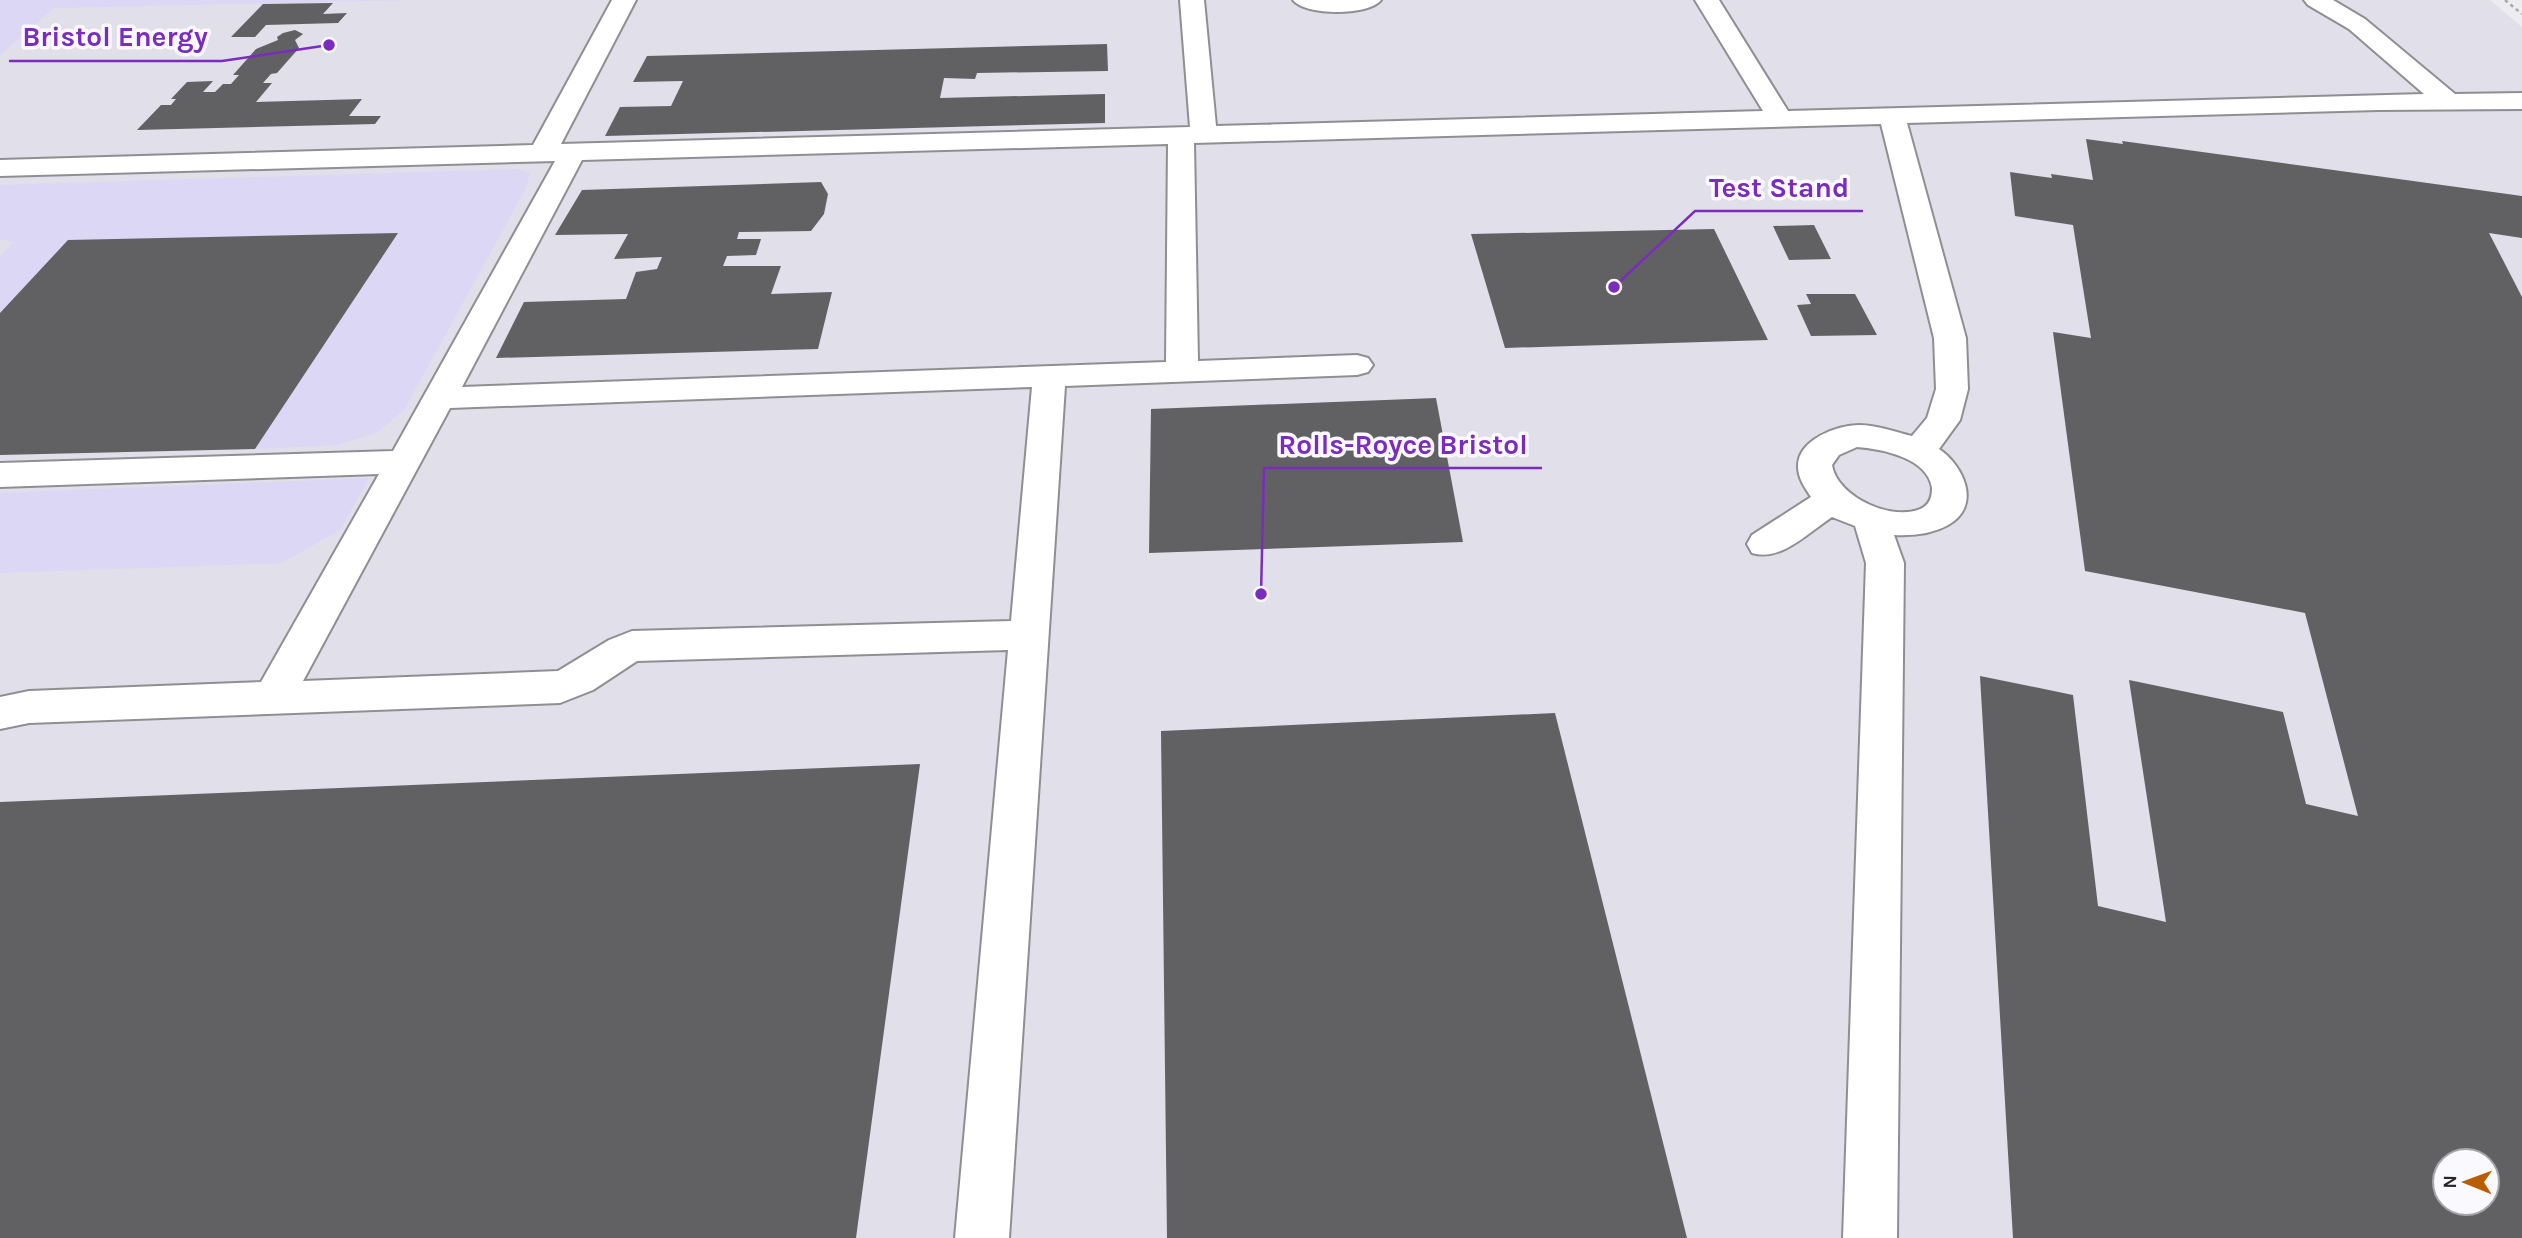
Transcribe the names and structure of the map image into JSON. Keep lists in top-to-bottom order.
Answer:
{
  "places": ["Bristol Energy", "Test Stand", "Rolls-Royce Bristol"],
  "north": "left"
}
